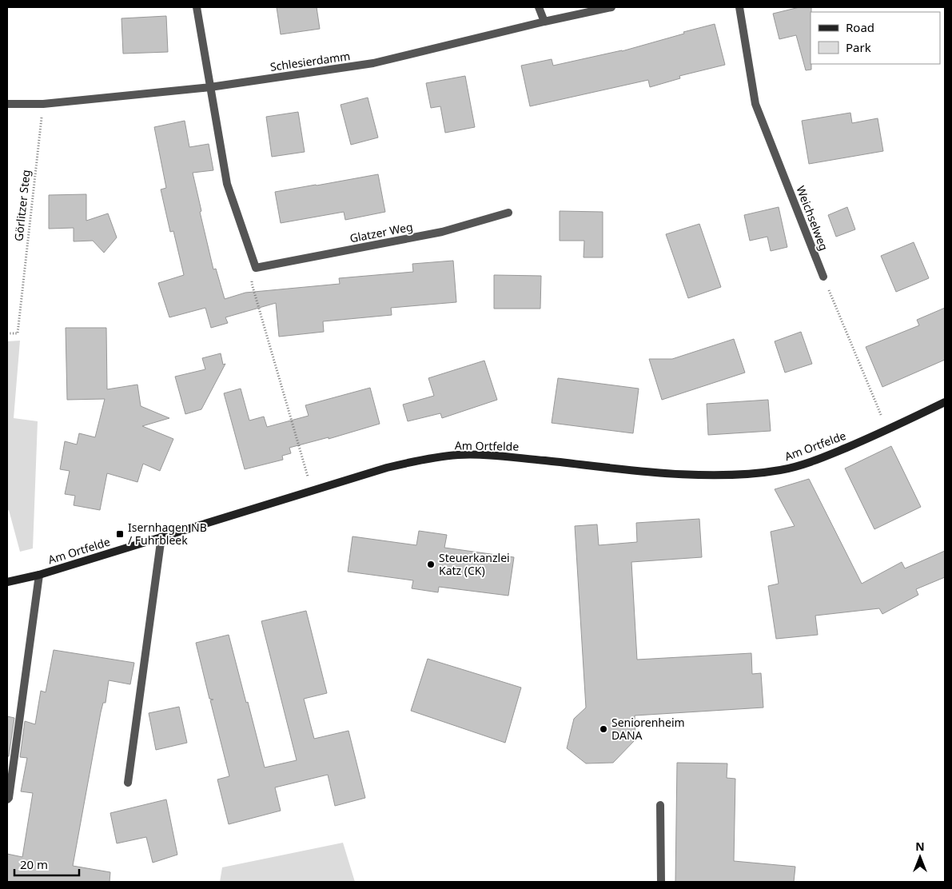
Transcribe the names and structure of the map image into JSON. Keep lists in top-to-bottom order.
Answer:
{
  "streets": {
    "main road": ["Am Ortfelde"],
    "street": ["Schlesierdamm", "Weichselweg", "Glatzer Weg"],
    "path": ["Görlitzer Steg"]
  },
  "crossings": [
    ["Schlesierdamm", "Görlitzer Steg"]
  ],
  "places": {
    "transit": ["Isernhagen NB / Fuhrbleek"],
    "other": ["Steuerkanzlei Katz (CK)", "Seniorenheim DANA"]
  },
  "legend": ["Road", "Park"],
  "scale_bar": "20 m",
  "north": "top"
}
